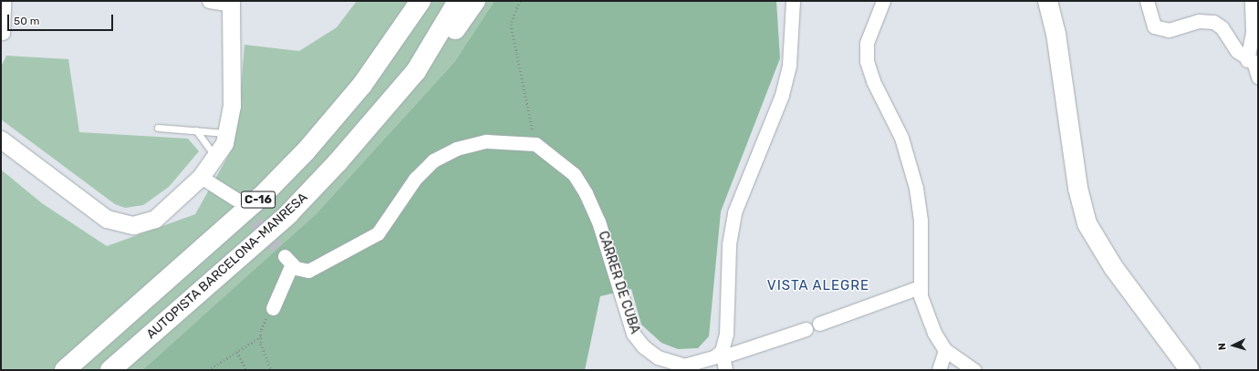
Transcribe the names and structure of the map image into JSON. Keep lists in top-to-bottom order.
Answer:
{
  "streets": {
    "highway": ["C-16", "AUTOPISTA BARCELONA-MANRESA"],
    "street": ["CARRER DE CUBA"]
  },
  "districts": ["VISTA ALEGRE"],
  "scale_bar": "50 m",
  "north": "left"
}
